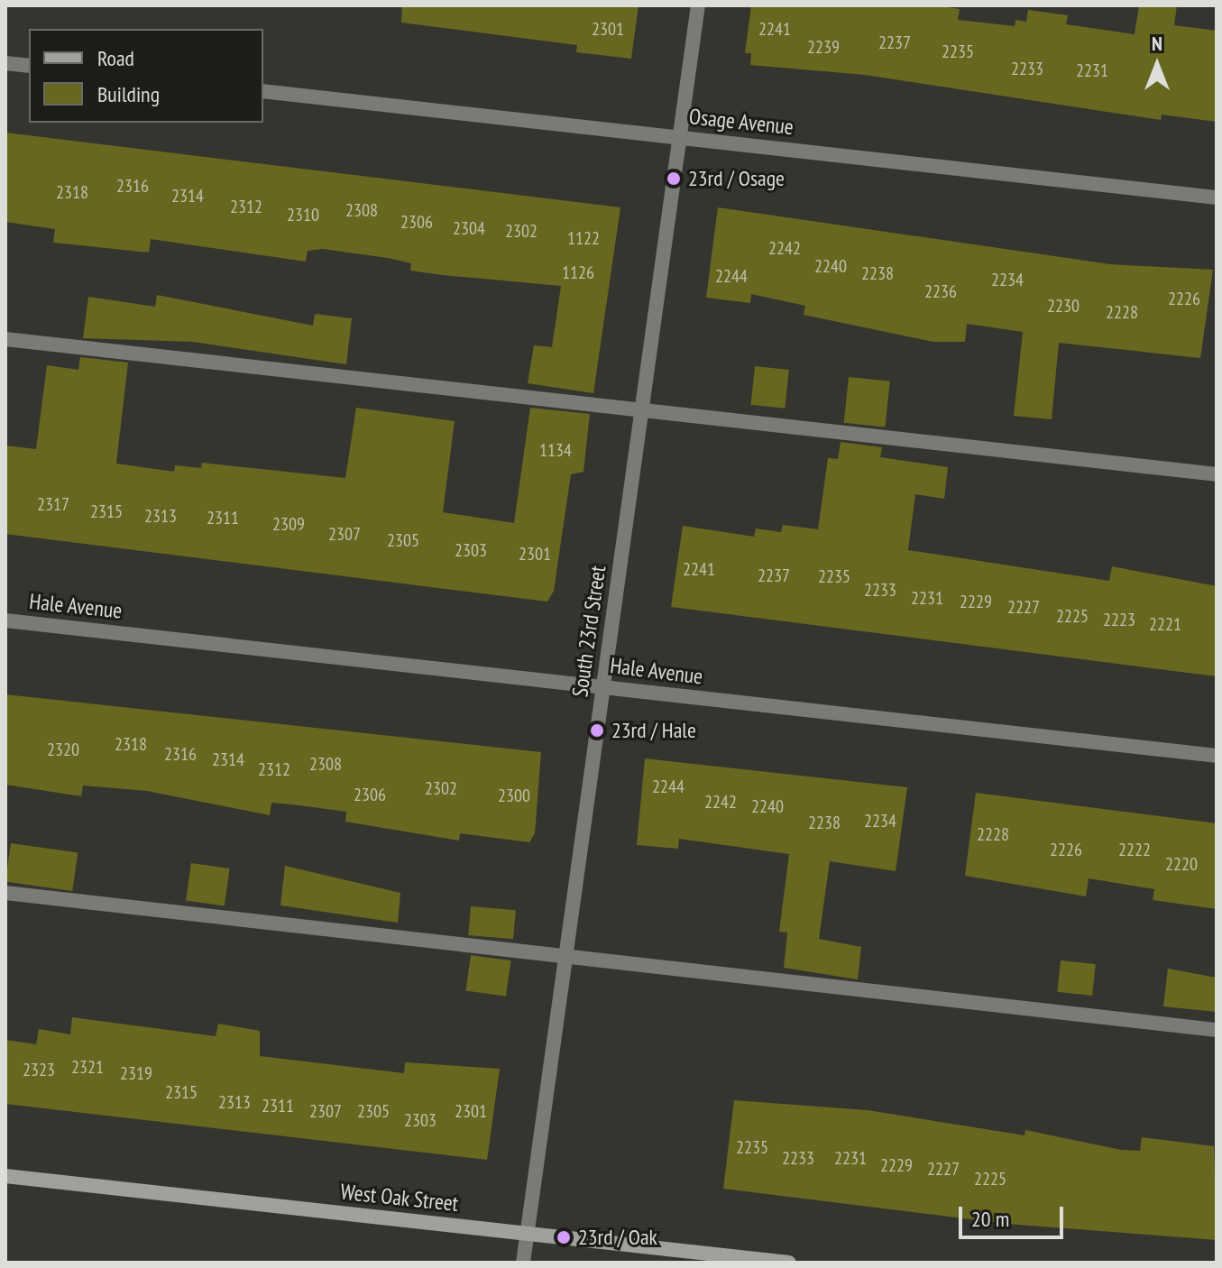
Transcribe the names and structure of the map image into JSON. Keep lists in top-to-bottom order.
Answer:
{
  "streets": {
    "main road": ["West Oak Street"],
    "street": ["Osage Avenue", "Hale Avenue", "South 23rd Street"]
  },
  "crossings": [
    ["Osage Avenue", "South 23rd Street"],
    ["Hale Avenue", "South 23rd Street"],
    ["South 23rd Street", "West Oak Street"]
  ],
  "places": ["23rd / Osage", "23rd / Hale", "23rd / Oak"],
  "house_numbers": [
    "2301",
    "2241",
    "2237",
    "2239",
    "2235",
    "2233",
    "2231",
    "2316",
    "2318",
    "2314",
    "2312",
    "2308",
    "2310",
    "2306",
    "2304",
    "2302",
    "1122",
    "2242",
    "2240",
    "1126",
    "2238",
    "2244",
    "2234",
    "2236",
    "2226",
    "2230",
    "2228",
    "1134",
    "2317",
    "2315",
    "2313",
    "2311",
    "2309",
    "2307",
    "2305",
    "2303",
    "2301",
    "2241",
    "2237",
    "2235",
    "2233",
    "2231",
    "2229",
    "2227",
    "2225",
    "2223",
    "2221",
    "2318",
    "2320",
    "2316",
    "2314",
    "2308",
    "2312",
    "2244",
    "2302",
    "2306",
    "2300",
    "2242",
    "2240",
    "2234",
    "2238",
    "2228",
    "2226",
    "2222",
    "2220",
    "2321",
    "2323",
    "2319",
    "2315",
    "2313",
    "2311",
    "2307",
    "2305",
    "2301",
    "2303",
    "2235",
    "2233",
    "2231",
    "2229",
    "2227",
    "2225"
  ],
  "legend": ["Road", "Building"],
  "scale_bar": "20 m",
  "north": "top"
}
